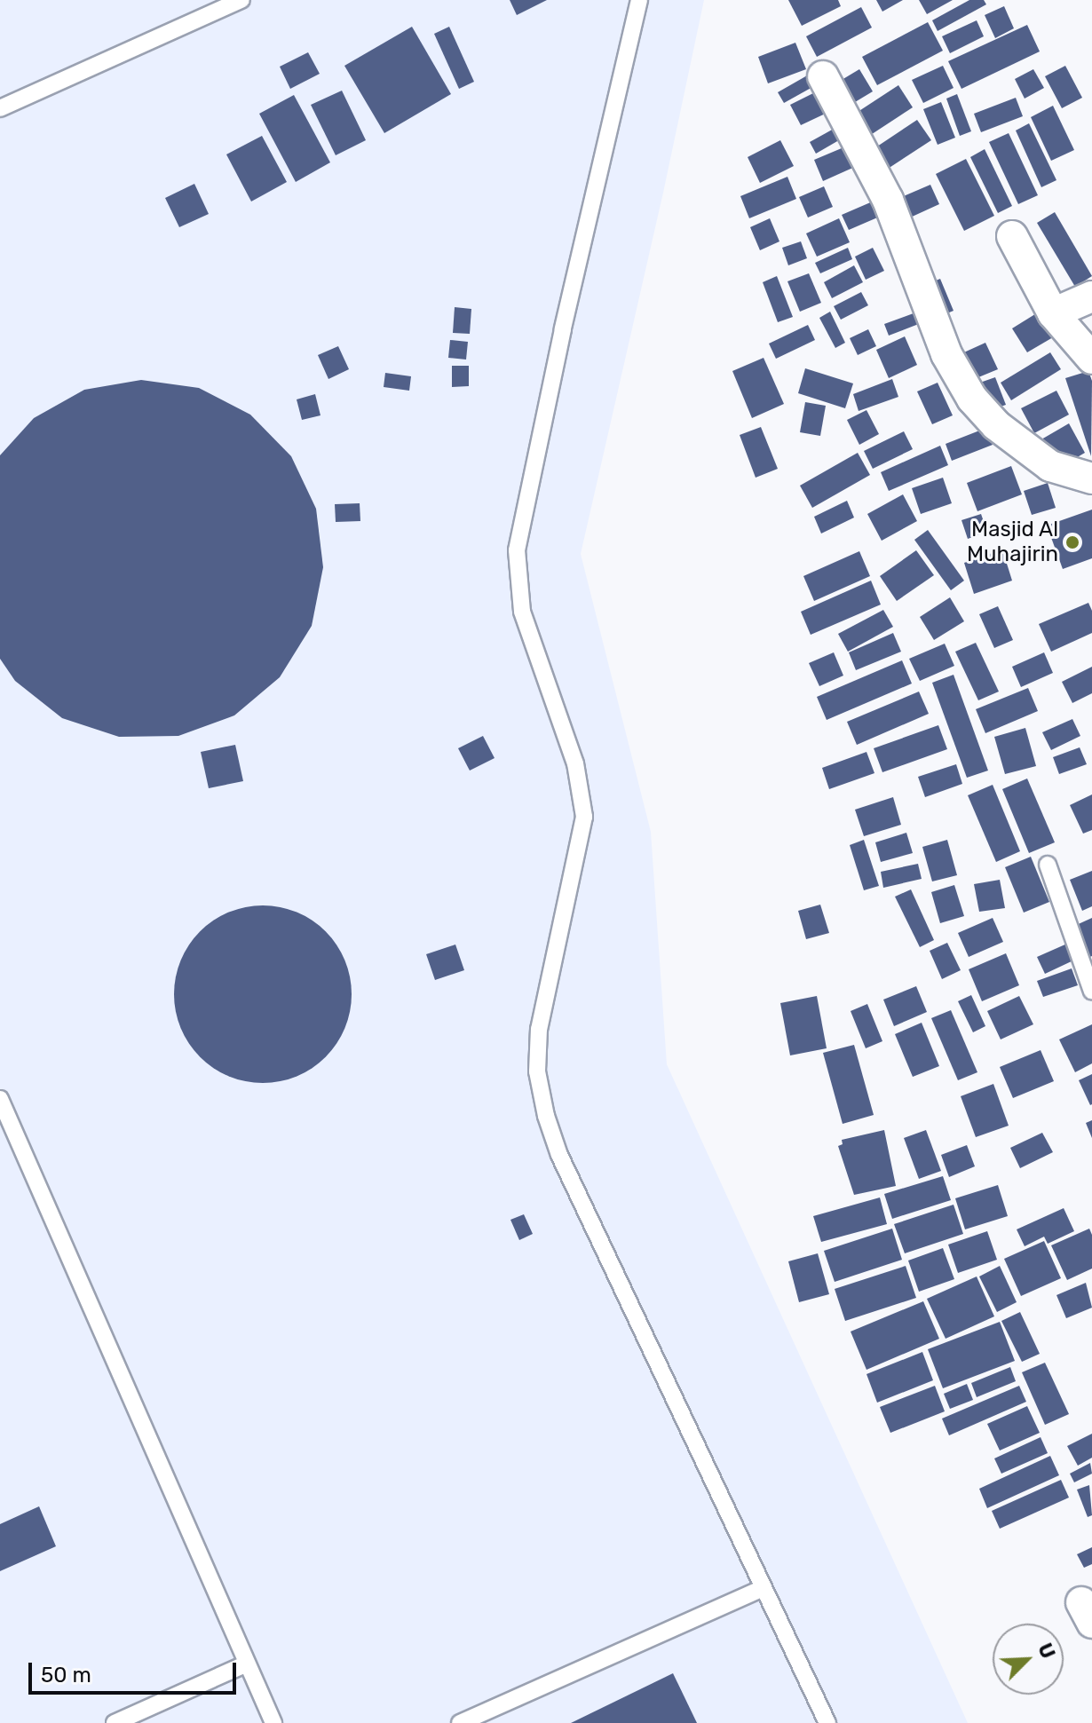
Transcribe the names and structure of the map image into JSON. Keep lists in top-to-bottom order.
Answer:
{
  "places": ["Masjid Al Muhajirin"],
  "scale_bar": "50 m",
  "north": "top right"
}
